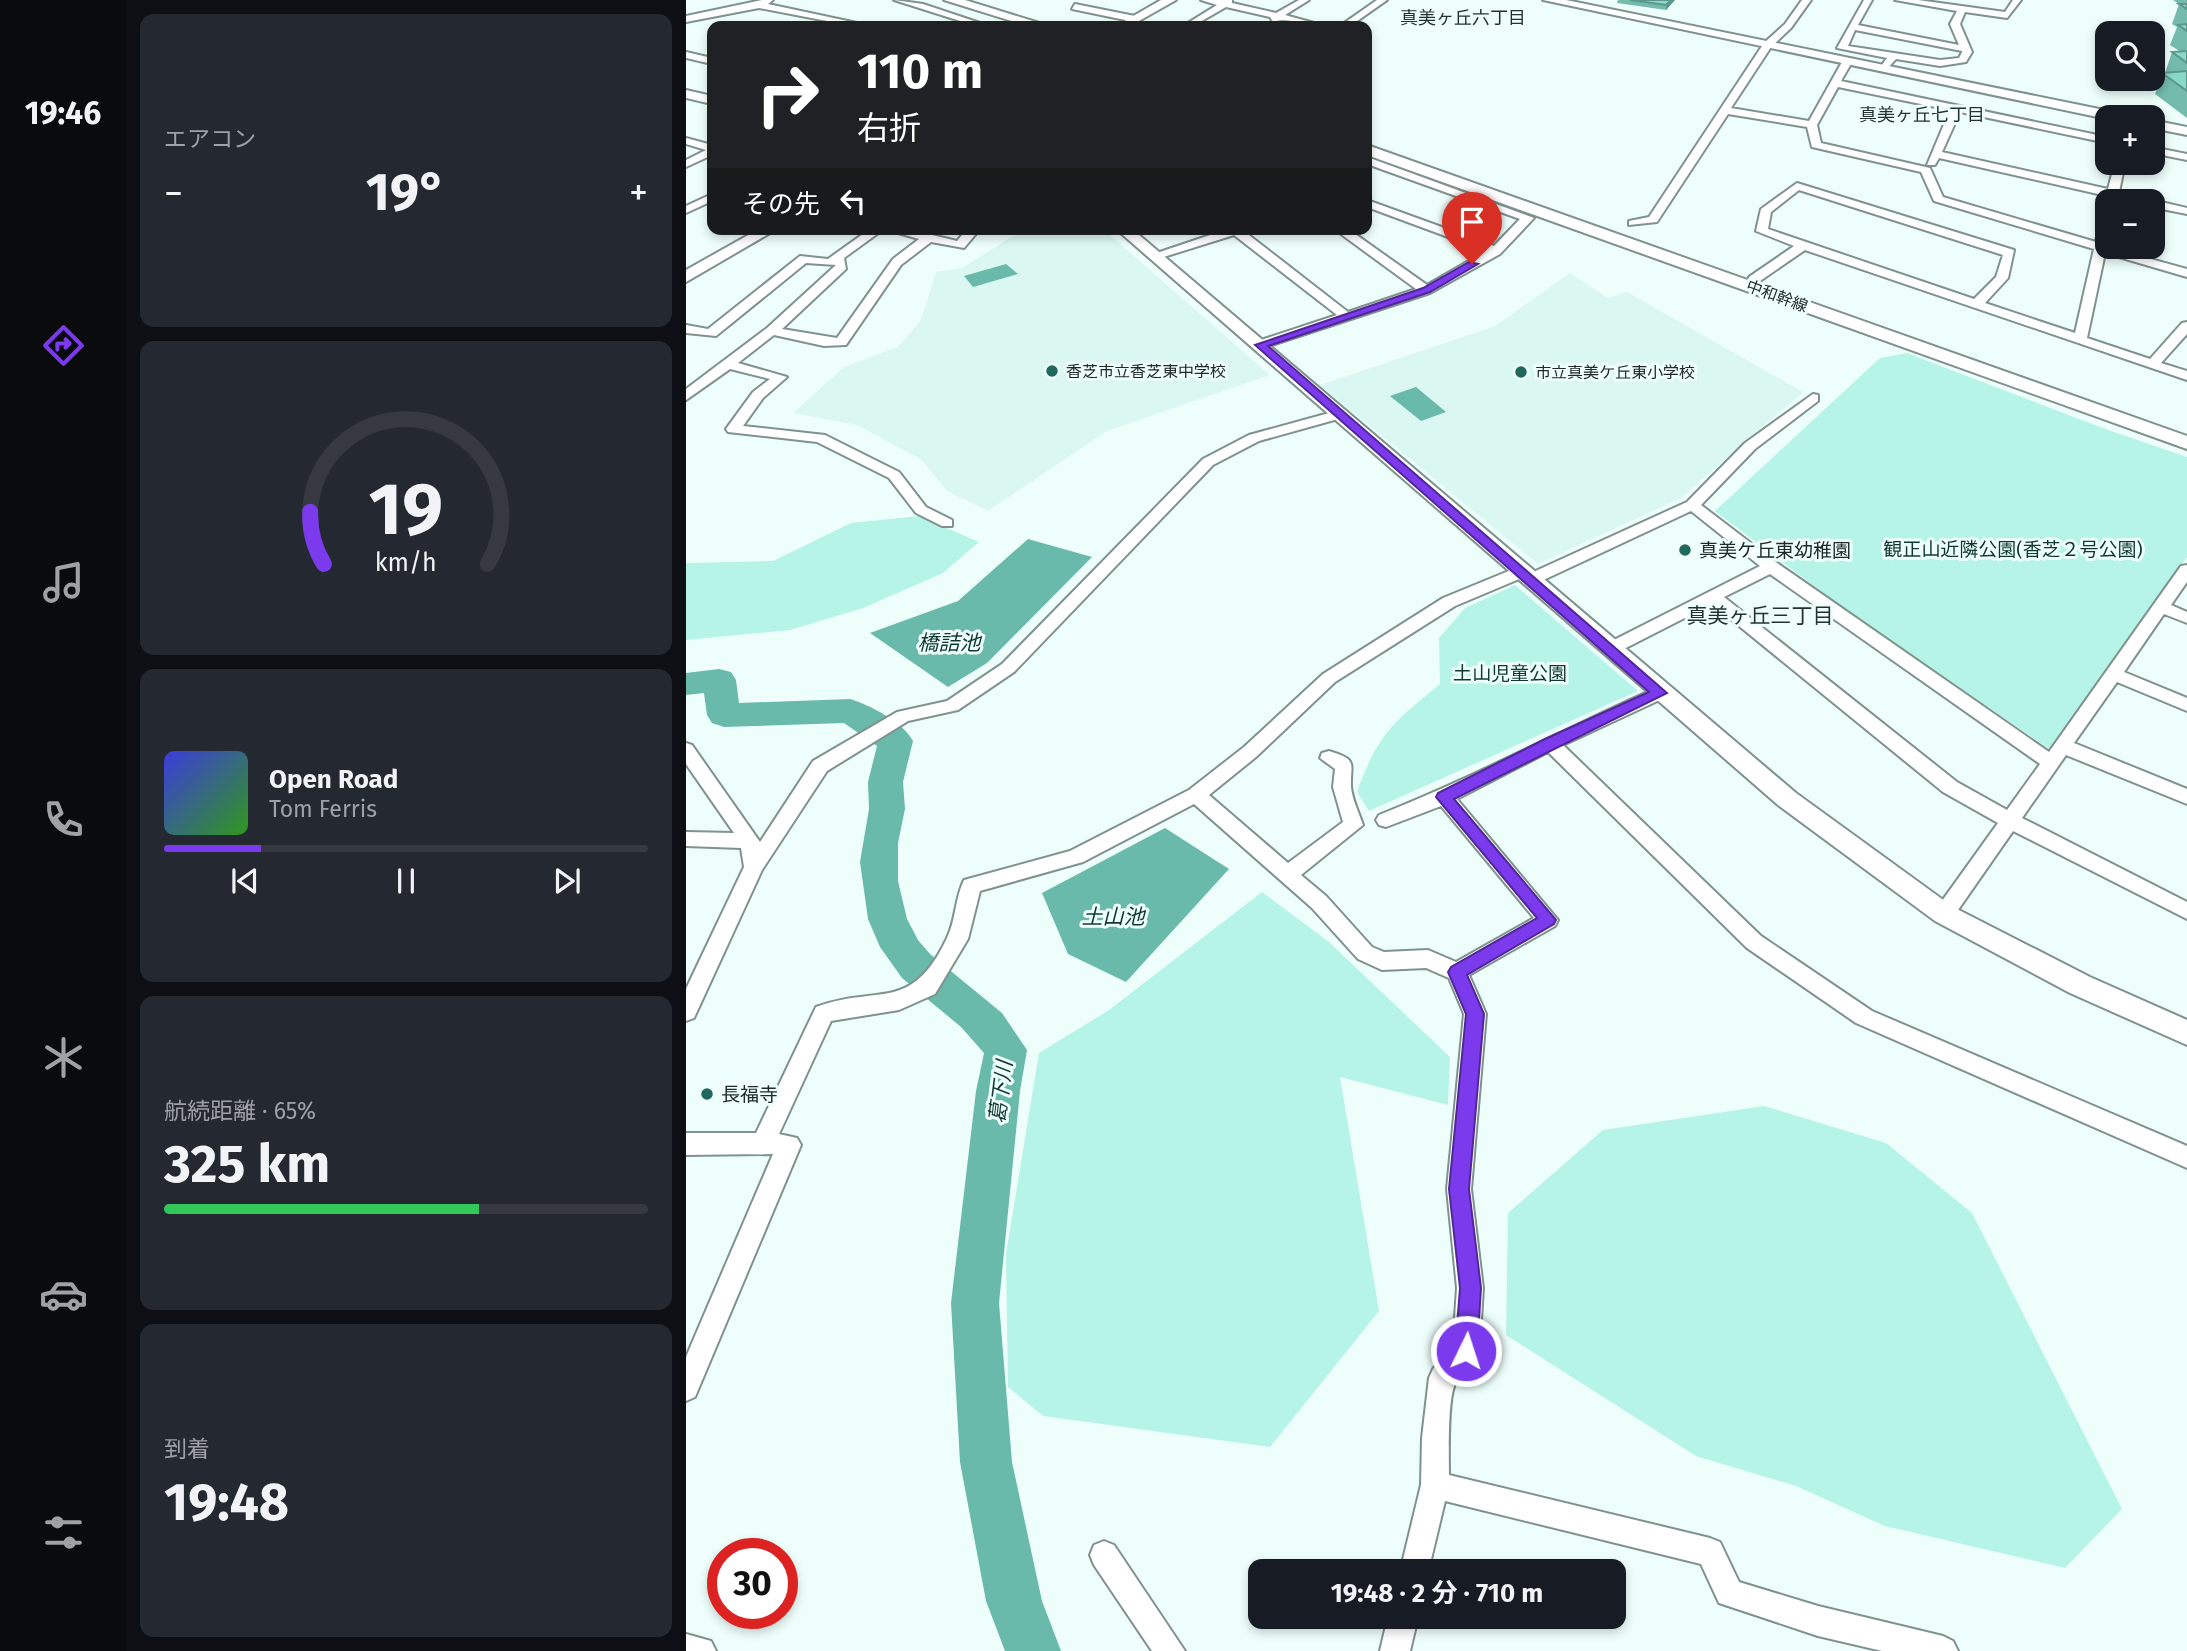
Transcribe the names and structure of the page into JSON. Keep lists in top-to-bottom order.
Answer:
{
  "streets": {
    "main road": ["中和幹線"]
  },
  "districts": ["真美ヶ丘六丁目", "真美ヶ丘七丁目", "真美ヶ丘三丁目"],
  "water": ["橋詰池", "土山池", "葛下川"],
  "parks": ["観正山近隣公園(香芝２号公園)", "土山児童公園"],
  "places": [
    "香芝市立香芝東中学校",
    "市立真美ケ丘東小学校",
    "真美ケ丘東幼稚園",
    "長福寺"
  ],
  "page": {
    "tabs": "19:46",
    "tile": [
      "エアコン",
      ["航続距離 · 65%", "325 km"],
      ["到着", "19:48"]
    ],
    "map_buttons": ["+", "−"],
    "turn": ["110 m", "右折"],
    "heat": ["−", "19°", "+"],
    "then": "その先",
    "song": ["Open Road", "Tom Ferris"],
    "limit": "30",
    "trip": "19:48 · 2 分 · 710 m",
    "gauge": ["19", "km/h"]
  }
}
